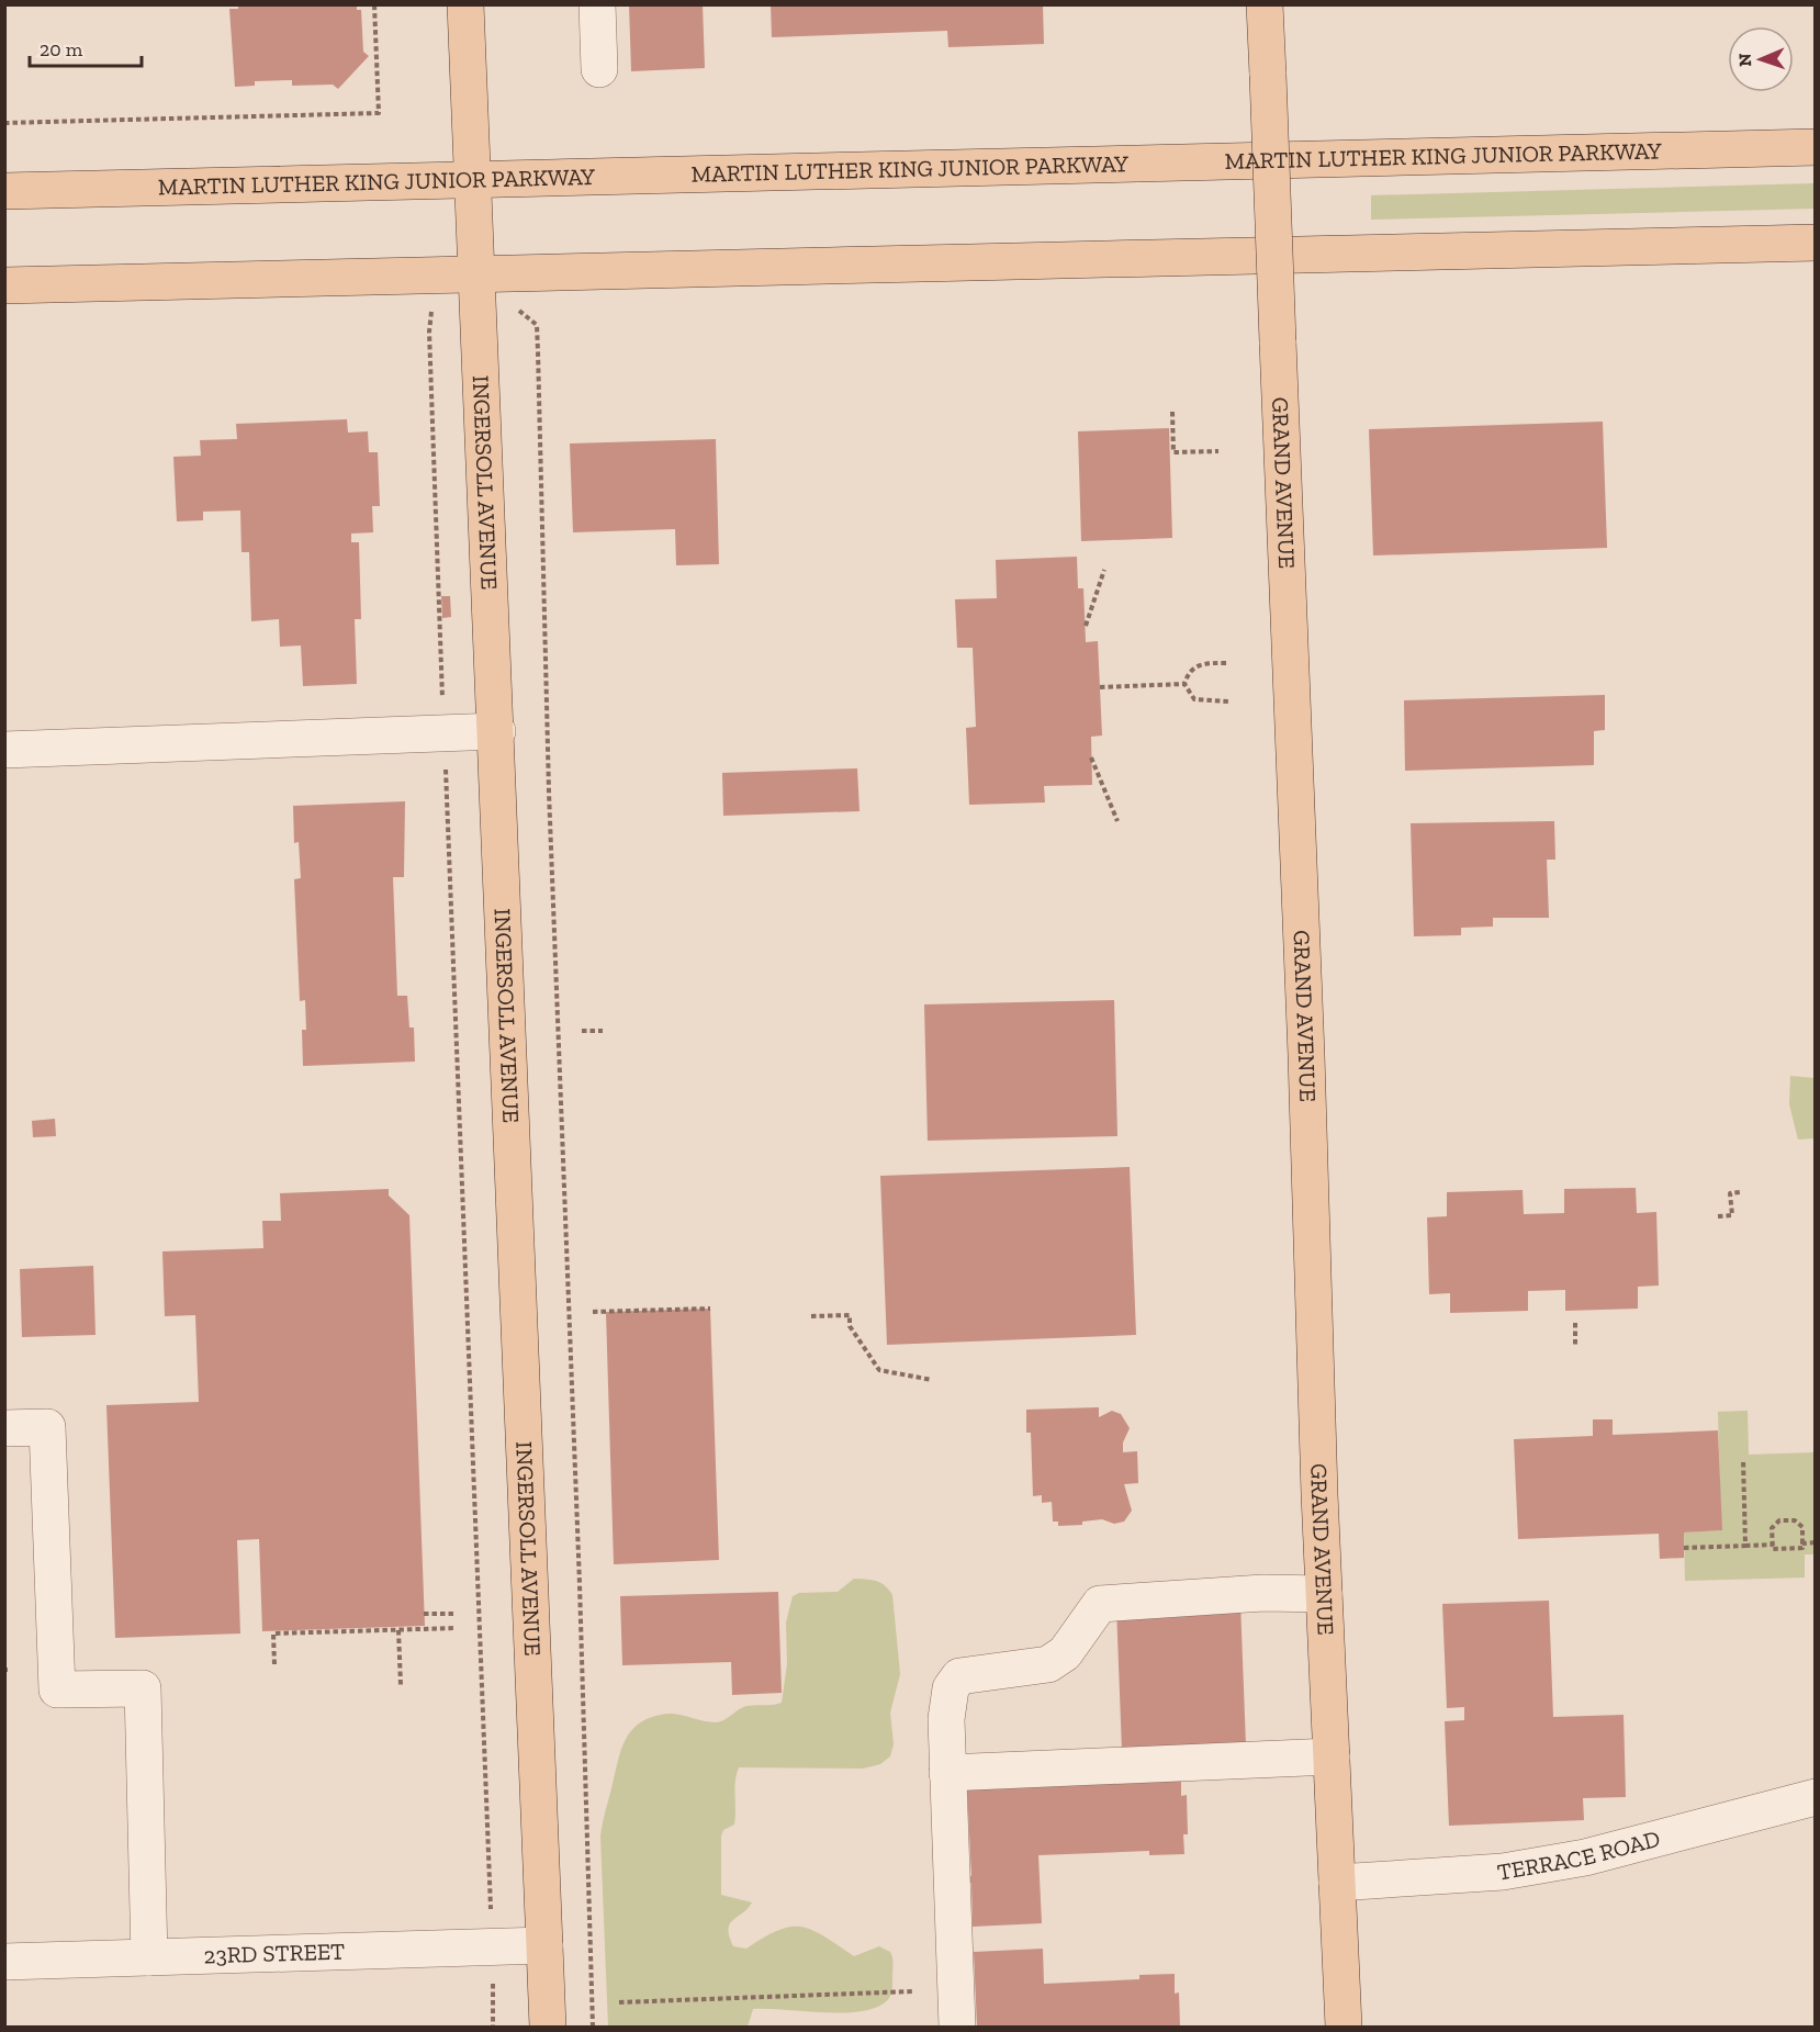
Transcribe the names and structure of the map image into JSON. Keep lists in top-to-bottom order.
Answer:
{
  "streets": {
    "main road": ["MARTIN LUTHER KING JUNIOR PARKWAY", "INGERSOLL AVENUE", "GRAND AVENUE"],
    "street": ["TERRACE ROAD", "23RD STREET"]
  },
  "crossings": [
    ["MARTIN LUTHER KING JUNIOR PARKWAY", "INGERSOLL AVENUE"],
    ["INGERSOLL AVENUE", "23RD STREET"],
    ["GRAND AVENUE", "TERRACE ROAD"]
  ],
  "scale_bar": "20 m",
  "north": "left"
}
